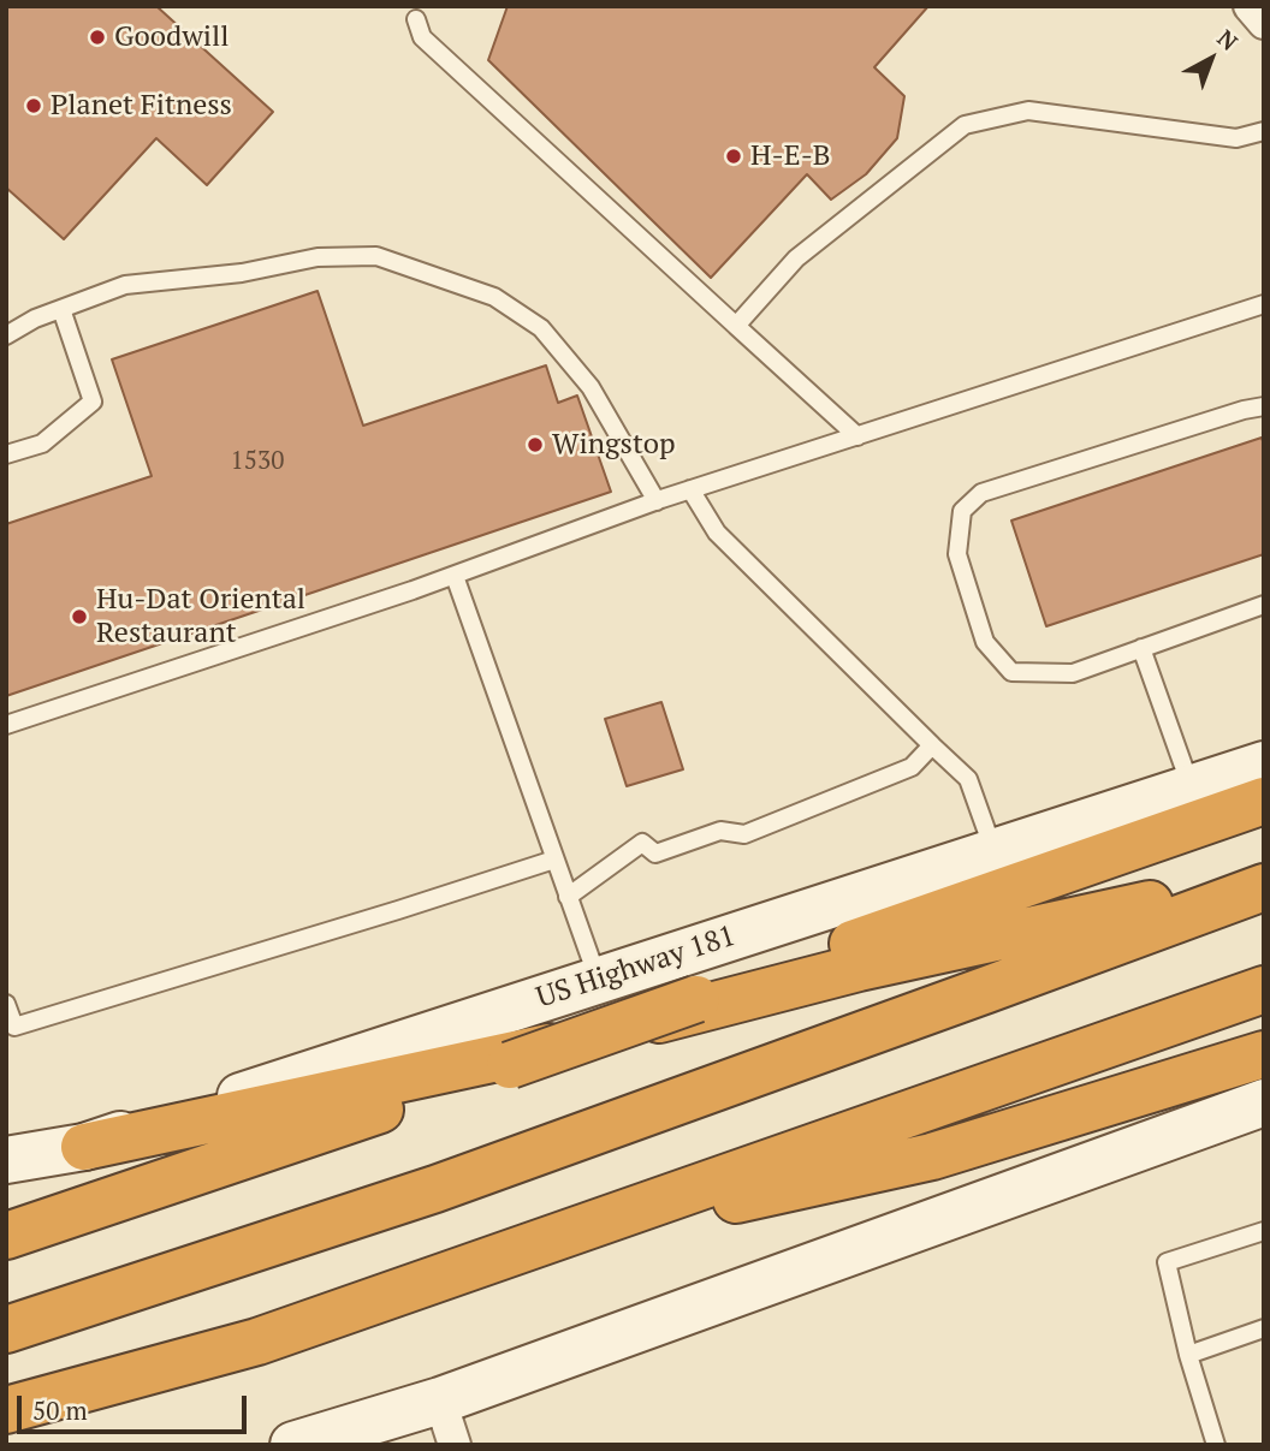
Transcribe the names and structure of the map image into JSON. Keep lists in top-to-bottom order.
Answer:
{
  "streets": {
    "main road": ["US Highway 181"]
  },
  "places": [
    "Goodwill",
    "Planet Fitness",
    "H-E-B",
    "Wingstop",
    "Hu-Dat Oriental Restaurant"
  ],
  "house_numbers": ["1530"],
  "scale_bar": "50 m",
  "north": "top right"
}
